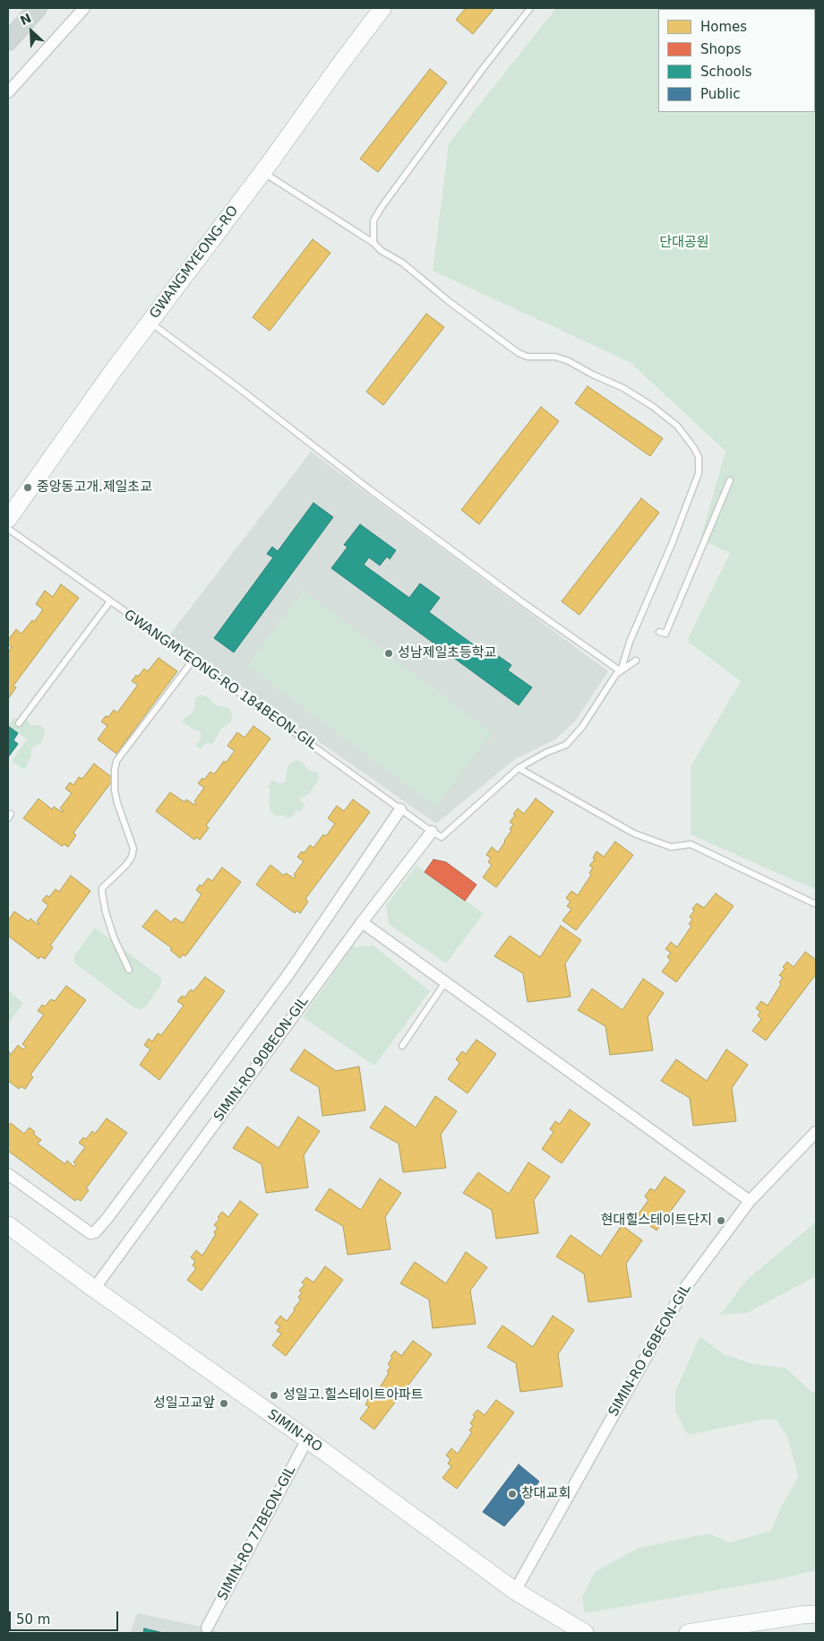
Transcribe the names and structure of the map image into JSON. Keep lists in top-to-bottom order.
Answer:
{
  "streets": {
    "main road": ["GWANGMYEONG-RO", "SIMIN-RO"],
    "street": ["SIMIN-RO 90BEON-GIL", "SIMIN-RO 66BEON-GIL", "SIMIN-RO 77BEON-GIL"],
    "lane": ["GWANGMYEONG-RO 184BEON-GIL"]
  },
  "crossings": [
    ["GWANGMYEONG-RO 184BEON-GIL", "SIMIN-RO 90BEON-GIL"],
    ["SIMIN-RO 90BEON-GIL", "SIMIN-RO"],
    ["SIMIN-RO 66BEON-GIL", "SIMIN-RO"],
    ["SIMIN-RO", "SIMIN-RO 77BEON-GIL"]
  ],
  "parks": ["단대공원"],
  "places": [
    "중앙동고개.제일초교",
    "성남제일초등학교",
    "현대힐스테이트단지",
    "성일고.힐스테이트아파트",
    "성일고교앞",
    "창대교회"
  ],
  "legend": [
    "Homes",
    "Shops",
    "Schools",
    "Public"
  ],
  "scale_bar": "50 m",
  "north": "top left"
}
